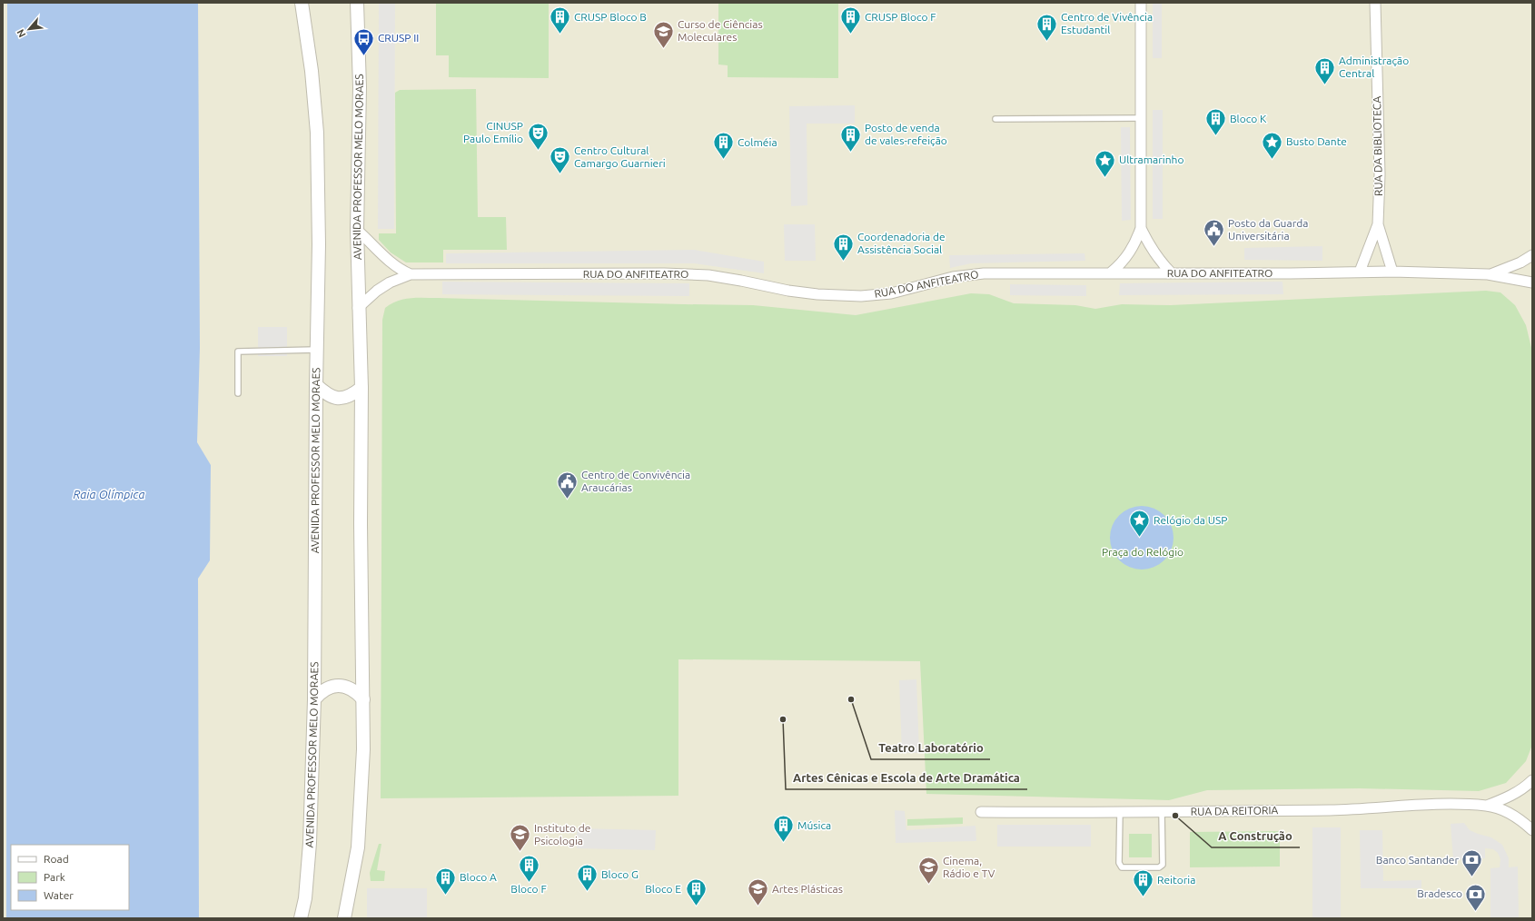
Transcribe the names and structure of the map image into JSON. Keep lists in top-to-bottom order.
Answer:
{
  "streets": {
    "street": [
      "RUA DA BIBLIOTECA",
      "AVENIDA PROFESSOR MELO MORAES",
      "RUA DO ANFITEATRO",
      "RUA DA REITORIA"
    ]
  },
  "crossings": [
    ["RUA DA BIBLIOTECA", "RUA DO ANFITEATRO"],
    ["AVENIDA PROFESSOR MELO MORAES", "RUA DO ANFITEATRO"]
  ],
  "water": ["Raia Olímpica"],
  "parks": ["Praça do Relógio"],
  "places": {
    "building": [
      "CRUSP Bloco B",
      "CRUSP Bloco F",
      "Centro de Vivência Estudantil",
      "Administração Central",
      "Bloco K",
      "Posto de venda de vales-refeição",
      "Colméia",
      "Coordenadoria de Assistência Social",
      "Música",
      "Bloco F",
      "Bloco G",
      "Bloco A",
      "Reitoria",
      "Bloco E"
    ],
    "school or university": [
      "Curso de Ciências Moleculares",
      "Instituto de Psicologia",
      "Cinema, Rádio e TV",
      "Artes Plásticas"
    ],
    "bus stop": ["CRUSP II"],
    "theatre": ["CINUSP Paulo Emílio", "Centro Cultural Camargo Guarnieri"],
    "place": ["Busto Dante", "Ultramarinho", "Relógio da USP"],
    "public building": ["Posto da Guarda Universitária", "Centro de Convivência Araucárias"],
    "other": ["Teatro Laboratório", "Artes Cênicas e Escola de Arte Dramática", "A Construção"],
    "bank": ["Banco Santander", "Bradesco"]
  },
  "legend": ["Road", "Park", "Water"],
  "north": "bottom left"
}
